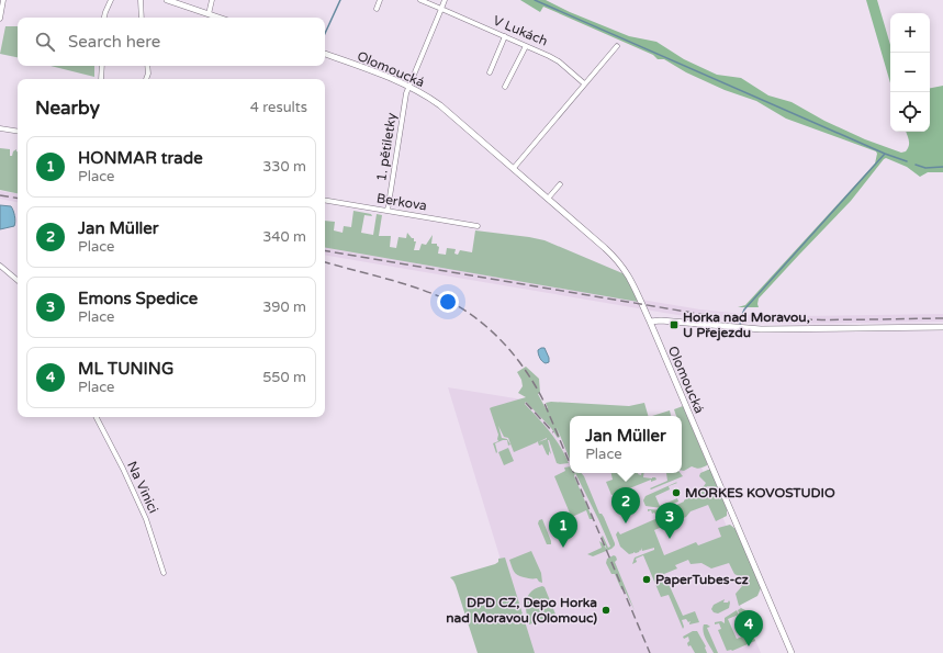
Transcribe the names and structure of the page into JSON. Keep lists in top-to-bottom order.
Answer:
{
  "streets": {
    "street": [
      "V Lukách",
      "Olomoucká",
      "1. pětiletky",
      "Berkova",
      "Na Vinici"
    ]
  },
  "crossings": [
    ["Olomoucká", "1. pětiletky"],
    ["1. pětiletky", "Berkova"]
  ],
  "places": {
    "transit": ["Horka nad Moravou, U Přejezdu"],
    "other": ["MORKES KOVOSTUDIO", "PaperTubes-cz", "DPD CZ, Depo Horka nad Moravou (Olomouc)"]
  },
  "page": {
    "map_buttons": ["+", "−"],
    "search": "Search here",
    "heading": ["Nearby", "4 results"],
    "list": [
      {
        "mark": "1",
        "name": "HONMAR trade",
        "note": "Place",
        "value": "330 m"
      },
      {
        "mark": "2",
        "name": "Jan Müller",
        "note": "Place",
        "value": "340 m"
      },
      {
        "mark": "3",
        "name": "Emons Spedice",
        "note": "Place",
        "value": "390 m"
      },
      {
        "mark": "4",
        "name": "ML TUNING",
        "note": "Place",
        "value": "550 m"
      }
    ],
    "popup": ["Jan Müller", "Place"],
    "pins": [
      "2",
      "3",
      "1",
      "4"
    ]
  }
}
